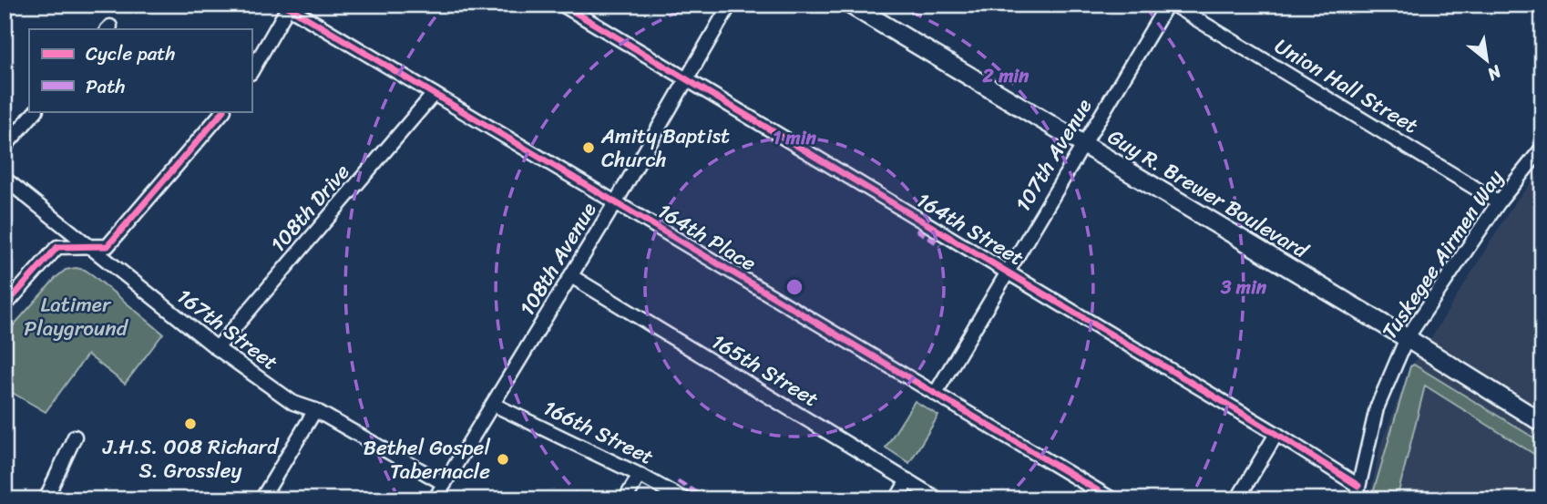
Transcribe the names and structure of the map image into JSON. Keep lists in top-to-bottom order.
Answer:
{
  "streets": {
    "main road": ["Guy R. Brewer Boulevard"],
    "street": [
      "Union Hall Street",
      "107th Avenue",
      "108th Drive",
      "164th Street",
      "164th Place",
      "Tuskegee Airmen Way",
      "108th Avenue",
      "167th Street",
      "165th Street",
      "166th Street"
    ]
  },
  "crossings": [
    ["Union Hall Street", "Tuskegee Airmen Way"],
    ["107th Avenue", "Guy R. Brewer Boulevard"],
    ["107th Avenue", "164th Street"],
    ["107th Avenue", "164th Place"],
    ["Guy R. Brewer Boulevard", "Tuskegee Airmen Way"],
    ["108th Drive", "164th Place"],
    ["108th Drive", "167th Street"],
    ["164th Street", "Tuskegee Airmen Way"],
    ["164th Street", "108th Avenue"],
    ["164th Place", "108th Avenue"],
    ["108th Avenue", "167th Street"],
    ["108th Avenue", "165th Street"],
    ["108th Avenue", "166th Street"]
  ],
  "parks": ["Latimer Playground"],
  "places": ["Amity Baptist Church", "J.H.S. 008 Richard S. Grossley", "Bethel Gospel Tabernacle"],
  "legend": ["Cycle path", "Path"],
  "north": "bottom right",
  "rings": ["2 min", "1 min", "3 min"]
}
